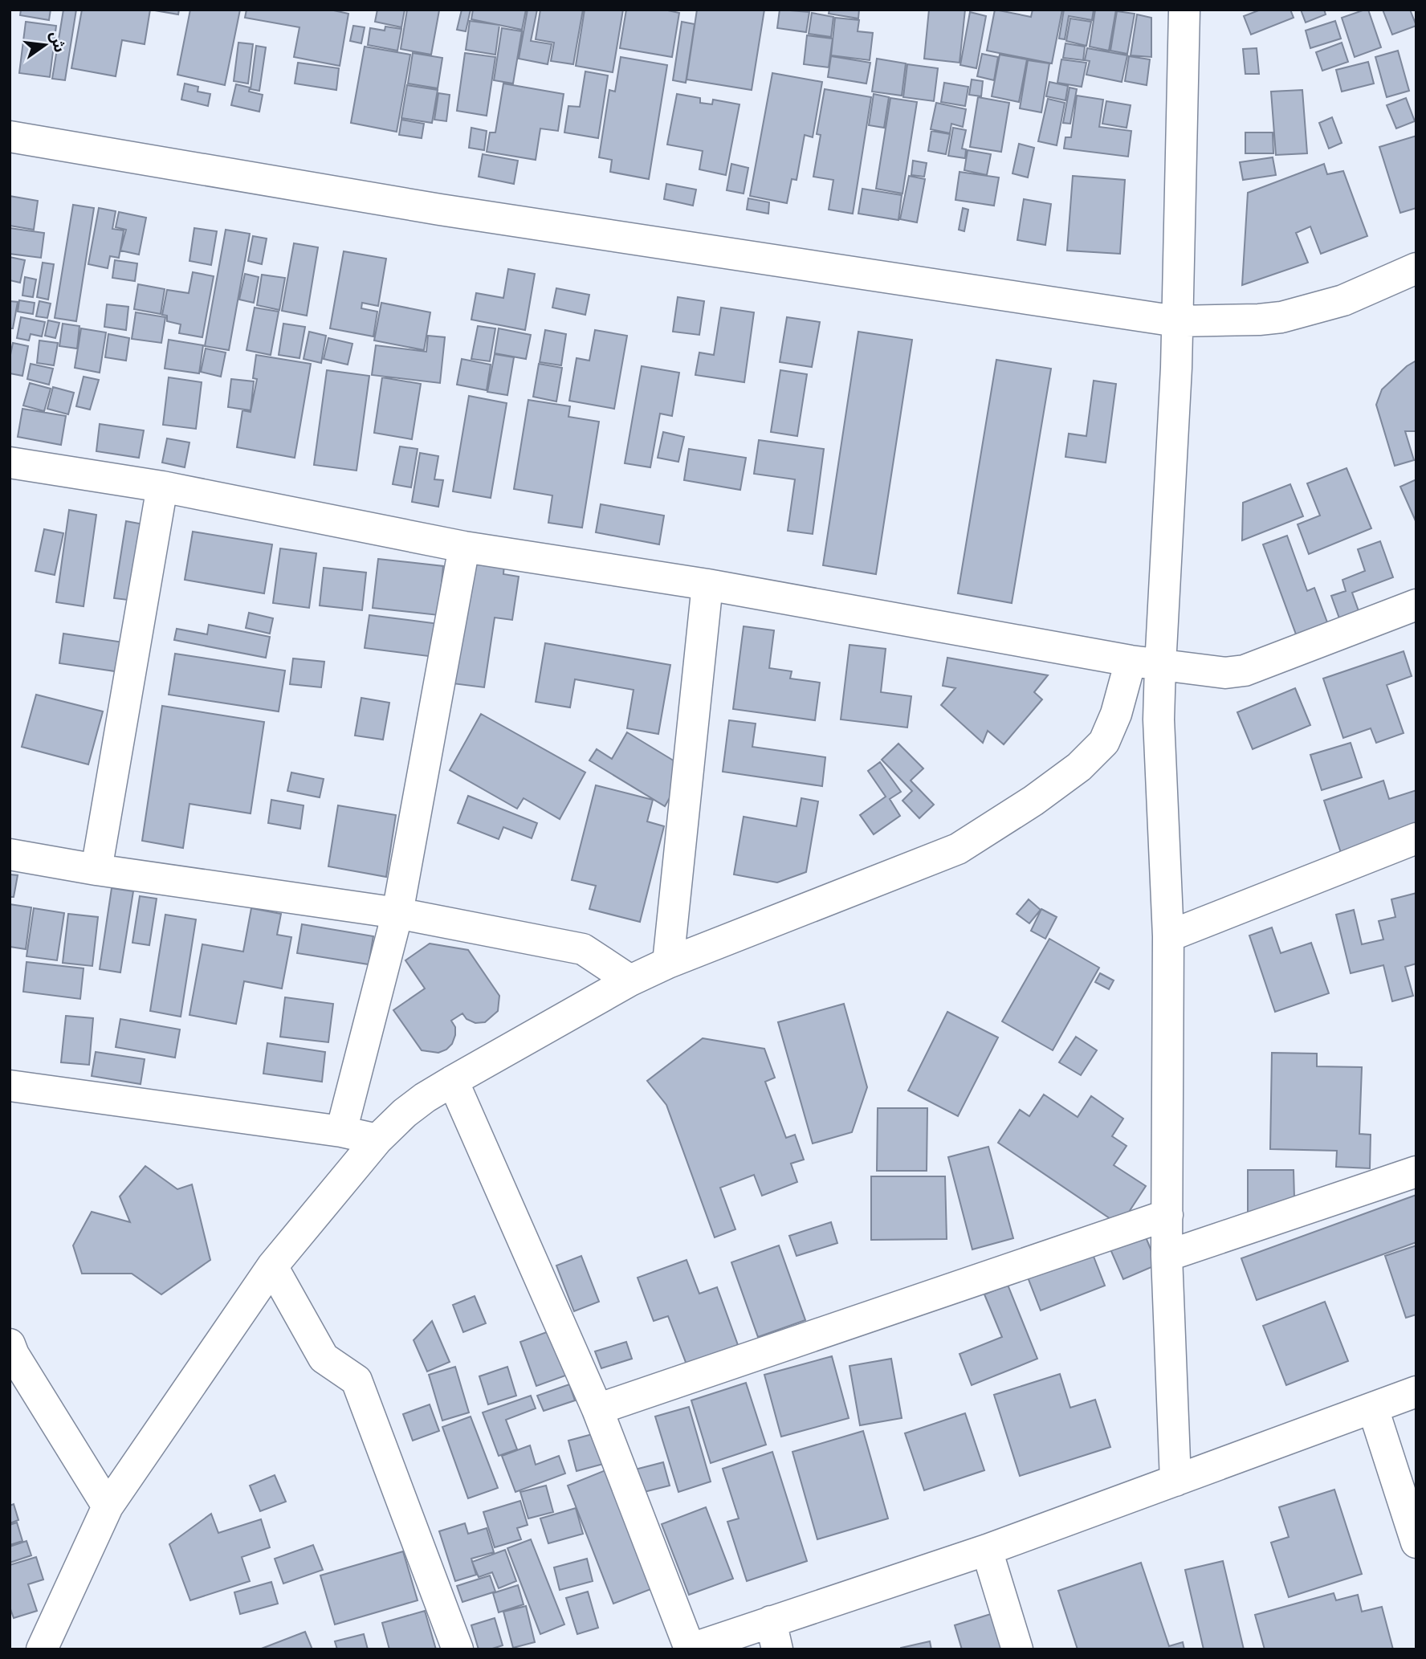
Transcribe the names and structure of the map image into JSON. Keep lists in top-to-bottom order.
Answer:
{
  "north": "right"
}
